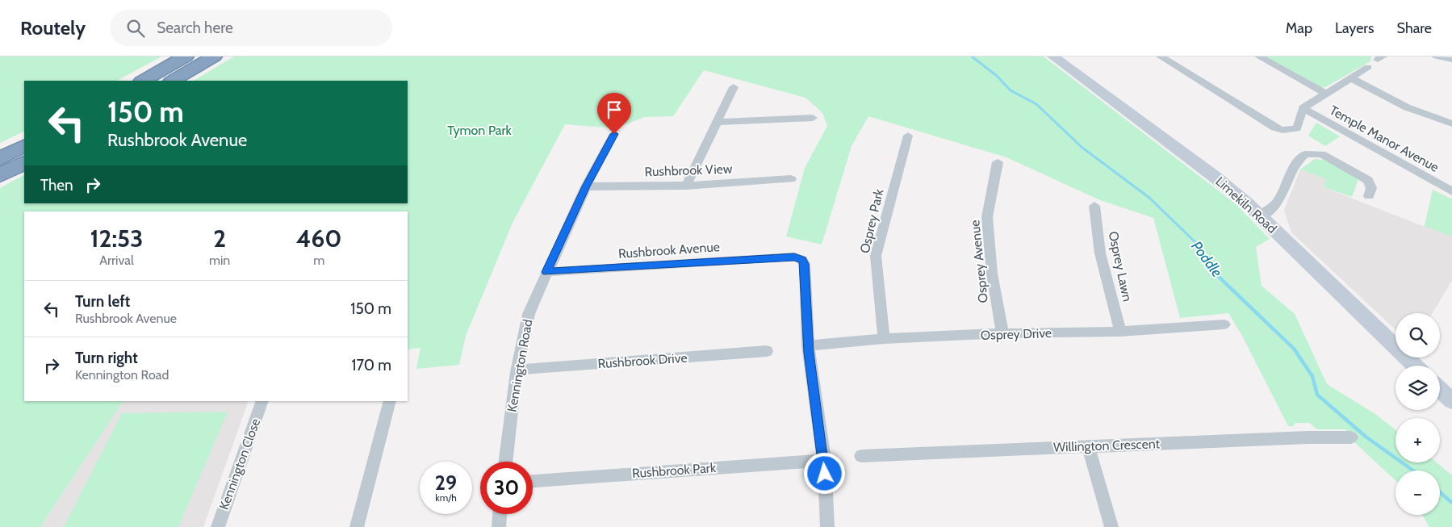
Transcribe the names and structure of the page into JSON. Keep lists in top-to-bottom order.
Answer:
{
  "streets": {
    "street": [
      "Temple Manor Avenue",
      "Rushbrook View",
      "Limekiln Road",
      "Osprey Park",
      "Rushbrook Avenue",
      "Osprey Avenue",
      "Osprey Lawn",
      "Osprey Drive",
      "Rushbrook Drive",
      "Kennington Road",
      "Willington Crescent",
      "Kennington Close",
      "Rushbrook Park"
    ]
  },
  "crossings": [
    ["Rushbrook View", "Kennington Road"],
    ["Osprey Park", "Osprey Drive"],
    ["Rushbrook Avenue", "Osprey Drive"],
    ["Rushbrook Avenue", "Kennington Road"],
    ["Osprey Avenue", "Osprey Drive"],
    ["Osprey Lawn", "Osprey Drive"],
    ["Rushbrook Drive", "Kennington Road"]
  ],
  "water": ["Poddle"],
  "parks": ["Tymon Park"],
  "page": {
    "header": "Routely",
    "search": "Search here",
    "nav": ["Map", "Layers", "Share"],
    "turn": ["150 m", "Rushbrook Avenue"],
    "then": "Then",
    "eta": [
      "12:53",
      "Arrival",
      "2",
      "min",
      "460",
      "m"
    ],
    "list": [
      {
        "name": "Turn left",
        "note": "Rushbrook Avenue",
        "value": "150 m"
      },
      {
        "name": "Turn right",
        "note": "Kennington Road",
        "value": "170 m"
      }
    ],
    "map_buttons": ["+", "−"],
    "speed": "29 km/h",
    "limit": "30"
  }
}
